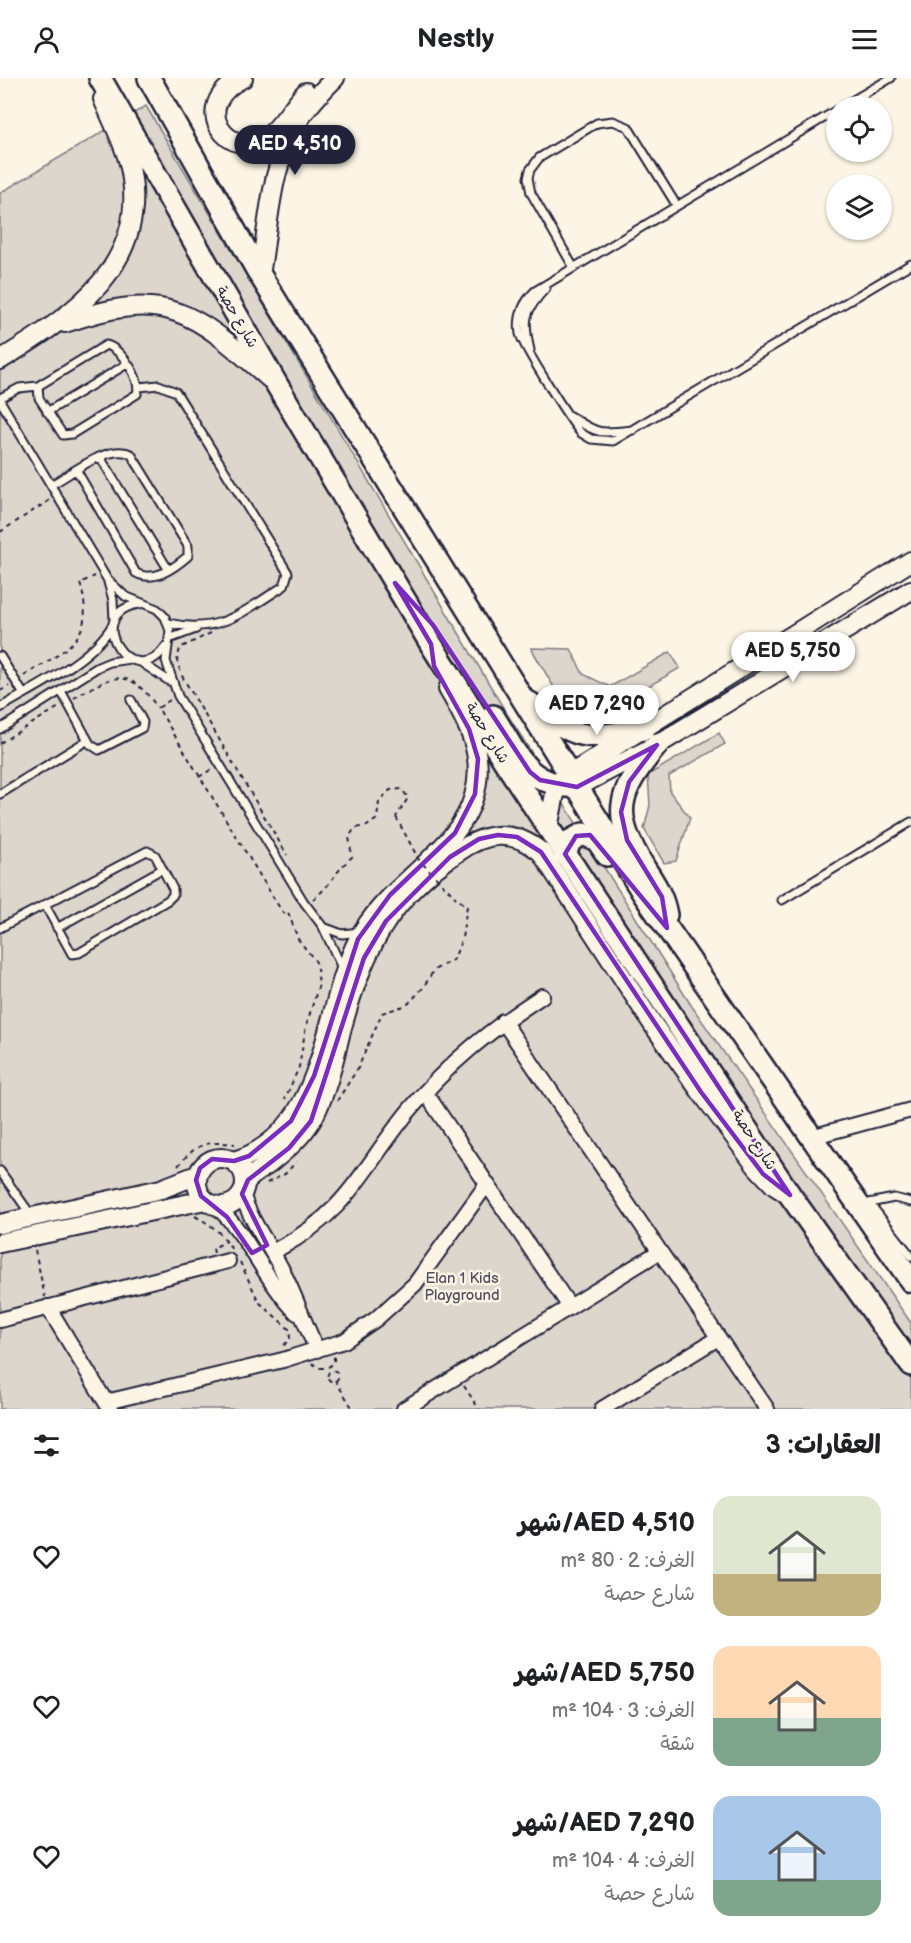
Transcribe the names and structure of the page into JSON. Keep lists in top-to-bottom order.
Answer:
{
  "streets": {
    "main road": ["شارع حصة"]
  },
  "parks": ["Elan 1 Kids Playground"],
  "page": {
    "header": "Nestly",
    "price": ["AED 4,510", "AED 5,750", "AED 7,290"],
    "heading": "العقارات: 3",
    "list": [
      {
        "name": "AED 4,510/شهر",
        "note": "الغرف: 2 · 80 m² · شارع حصة"
      },
      {
        "name": "AED 5,750/شهر",
        "note": "الغرف: 3 · 104 m² · شقة"
      },
      {
        "name": "AED 7,290/شهر",
        "note": "الغرف: 4 · 104 m² · شارع حصة"
      }
    ]
  }
}
